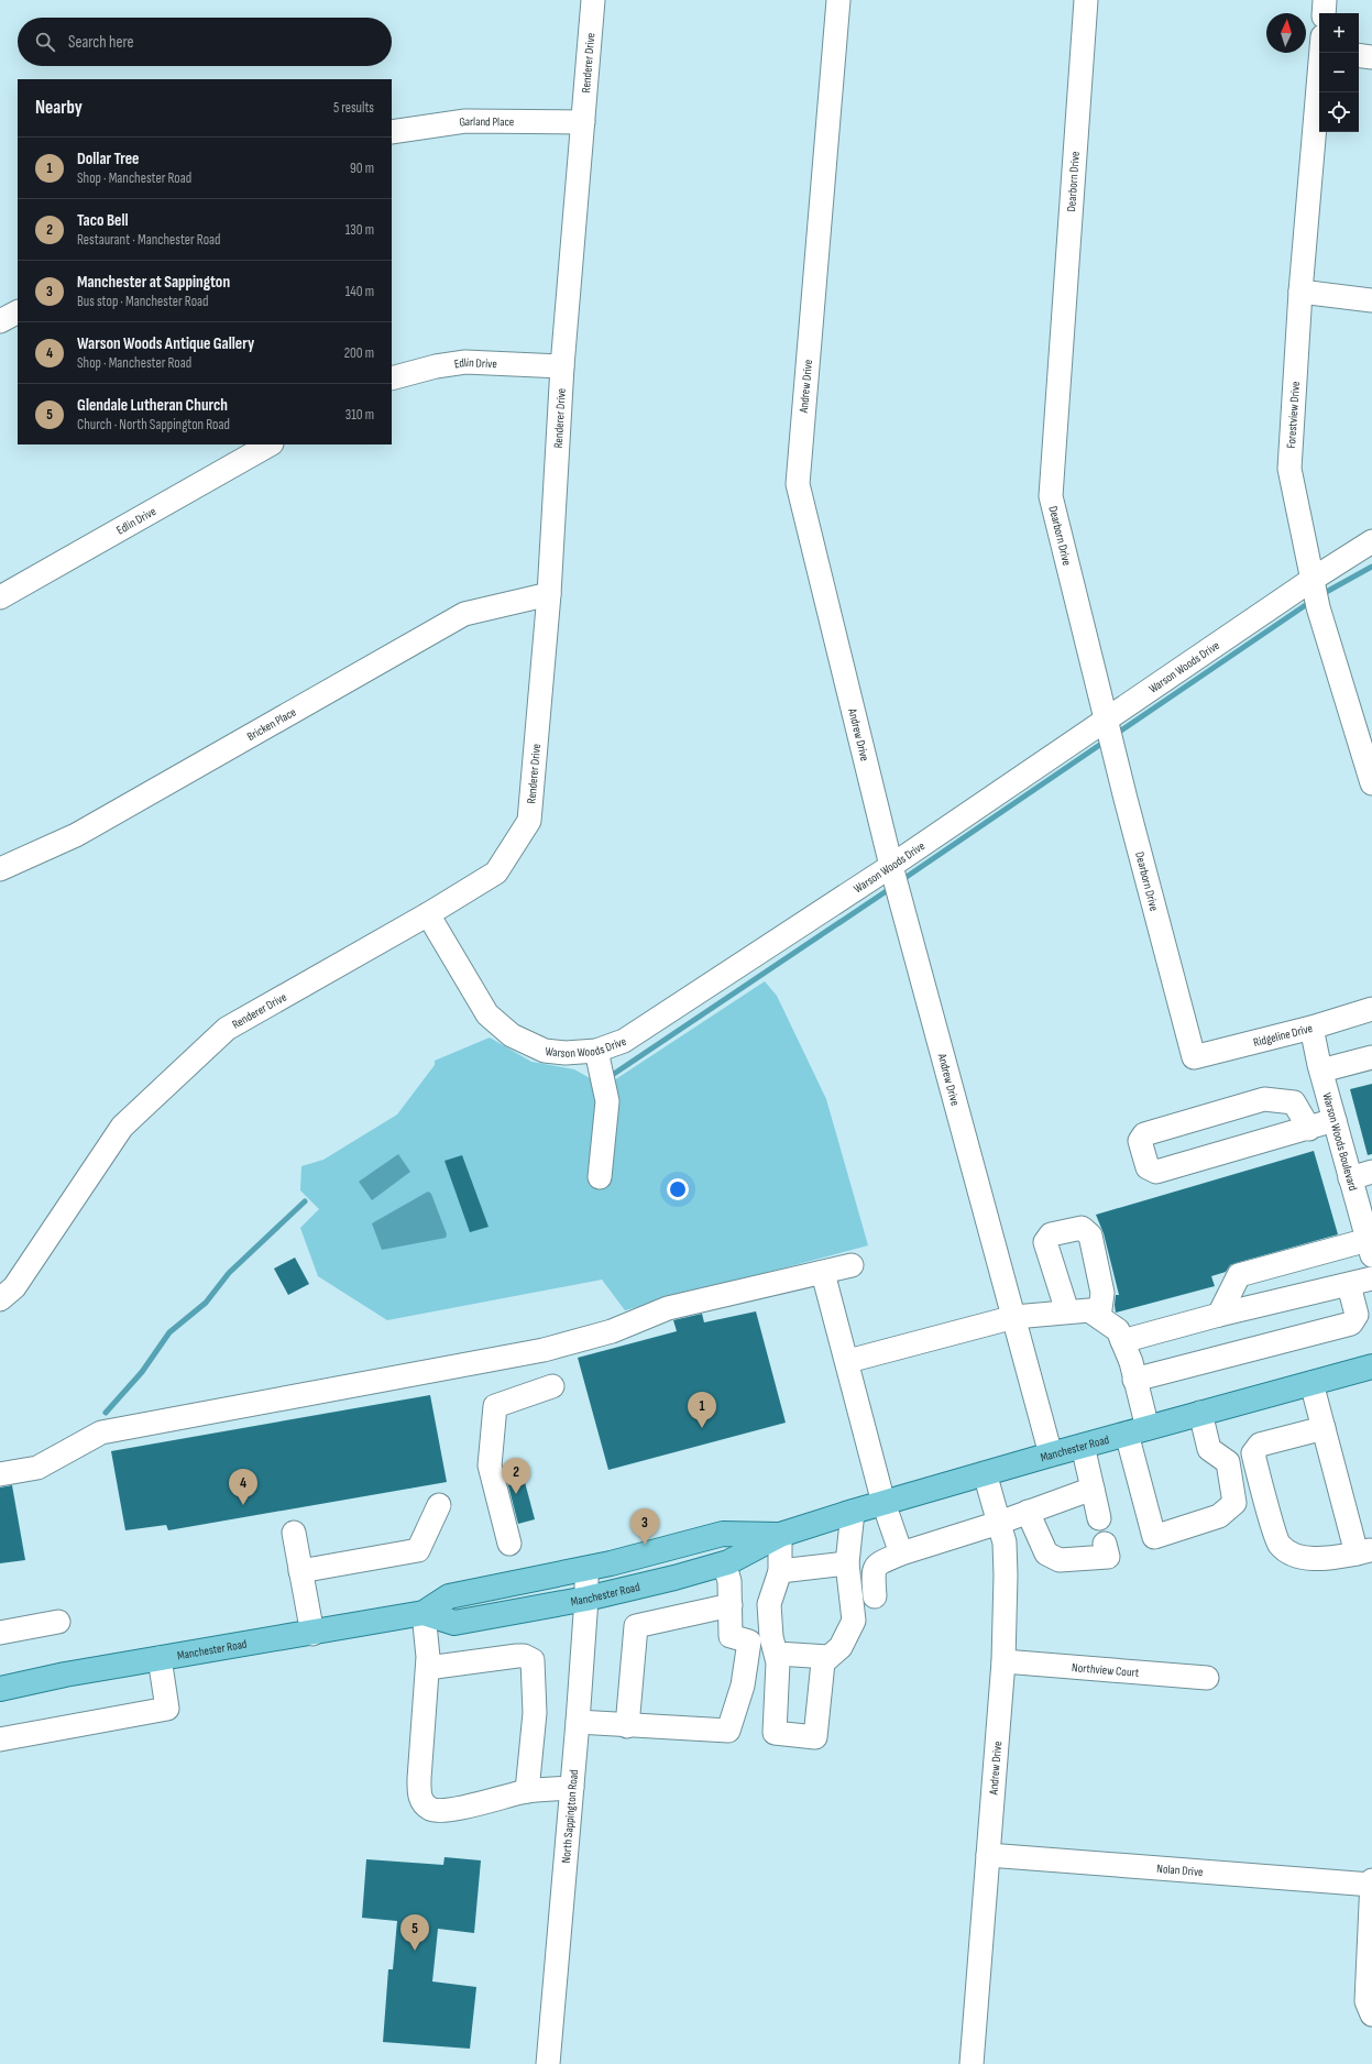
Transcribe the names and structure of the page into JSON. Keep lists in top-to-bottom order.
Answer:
{
  "streets": {
    "main road": ["Manchester Road"],
    "street": [
      "Renderer Drive",
      "Garland Place",
      "Dearborn Drive",
      "Edlin Drive",
      "Andrew Drive",
      "Forestview Drive",
      "Warson Woods Drive",
      "Bricken Place",
      "Ridgeline Drive",
      "Warson Woods Boulevard",
      "Northview Court",
      "North Sappington Road",
      "Nolan Drive"
    ]
  },
  "crossings": [
    ["Renderer Drive", "Garland Place"],
    ["Renderer Drive", "Edlin Drive"],
    ["Renderer Drive", "Warson Woods Drive"],
    ["Renderer Drive", "Bricken Place"],
    ["Dearborn Drive", "Warson Woods Drive"],
    ["Dearborn Drive", "Ridgeline Drive"],
    ["Andrew Drive", "Warson Woods Drive"],
    ["Andrew Drive", "Manchester Road"],
    ["Andrew Drive", "Northview Court"],
    ["Andrew Drive", "Nolan Drive"],
    ["Forestview Drive", "Warson Woods Drive"],
    ["Ridgeline Drive", "Warson Woods Boulevard"],
    ["Manchester Road", "North Sappington Road"]
  ],
  "north": "top",
  "page": {
    "map_buttons": ["+", "−"],
    "search": "Search here",
    "heading": ["Nearby", "5 results"],
    "list": [
      {
        "mark": "1",
        "name": "Dollar Tree",
        "note": "Shop · Manchester Road",
        "value": "90 m"
      },
      {
        "mark": "2",
        "name": "Taco Bell",
        "note": "Restaurant · Manchester Road",
        "value": "130 m"
      },
      {
        "mark": "3",
        "name": "Manchester at Sappington",
        "note": "Bus stop · Manchester Road",
        "value": "140 m"
      },
      {
        "mark": "4",
        "name": "Warson Woods Antique Gallery",
        "note": "Shop · Manchester Road",
        "value": "200 m"
      },
      {
        "mark": "5",
        "name": "Glendale Lutheran Church",
        "note": "Church · North Sappington Road",
        "value": "310 m"
      }
    ],
    "pins": [
      "1",
      "2",
      "4",
      "3",
      "5"
    ]
  }
}
